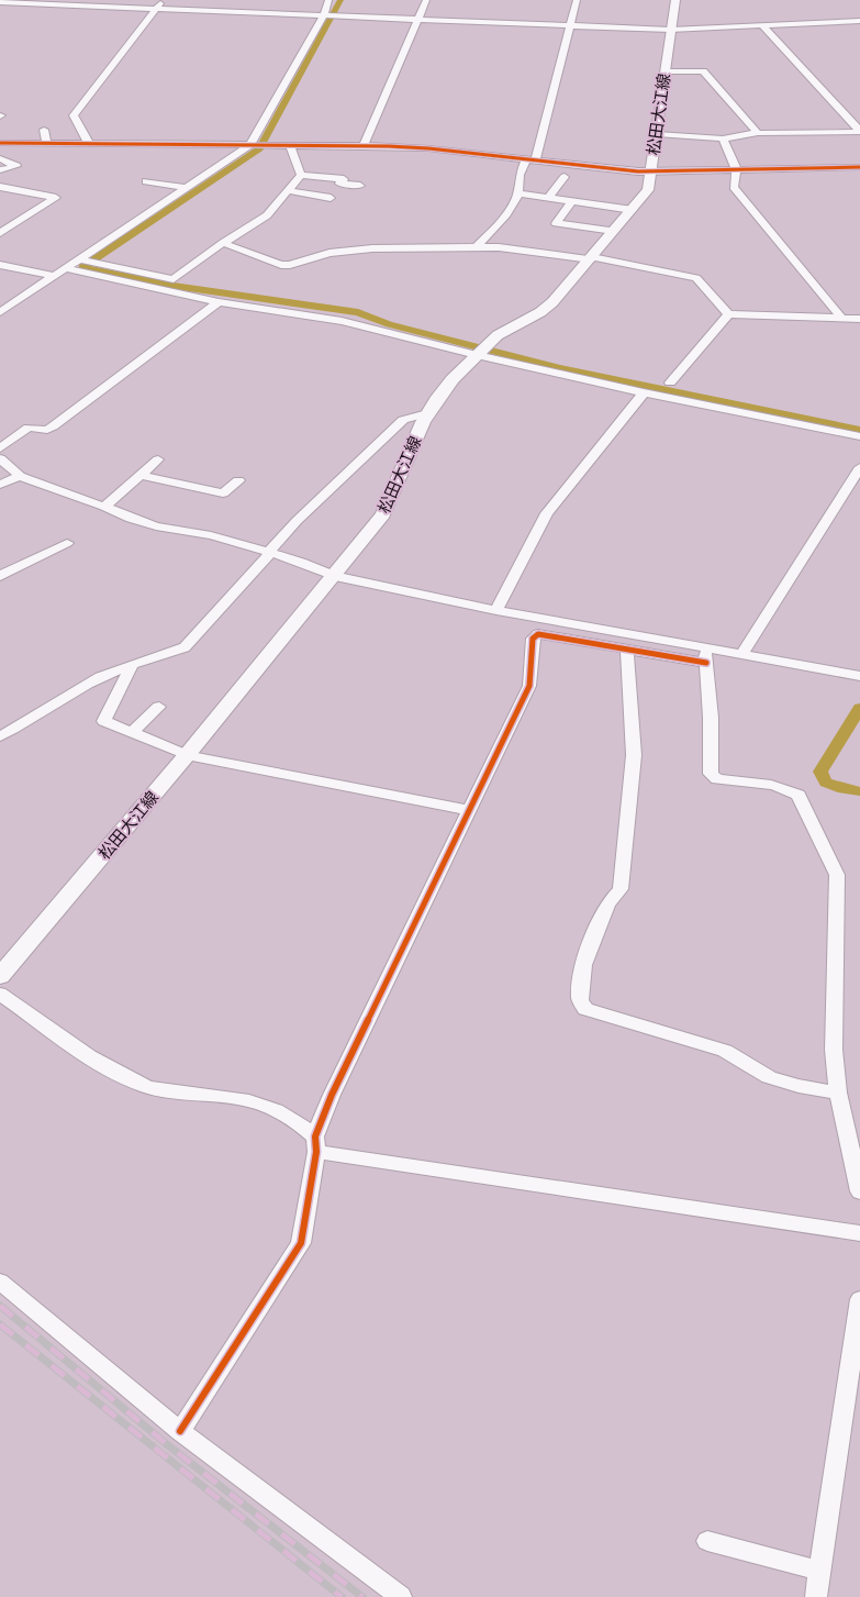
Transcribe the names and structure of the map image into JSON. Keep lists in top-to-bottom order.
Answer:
{
  "streets": {
    "main road": ["松田大江線"]
  }
}
